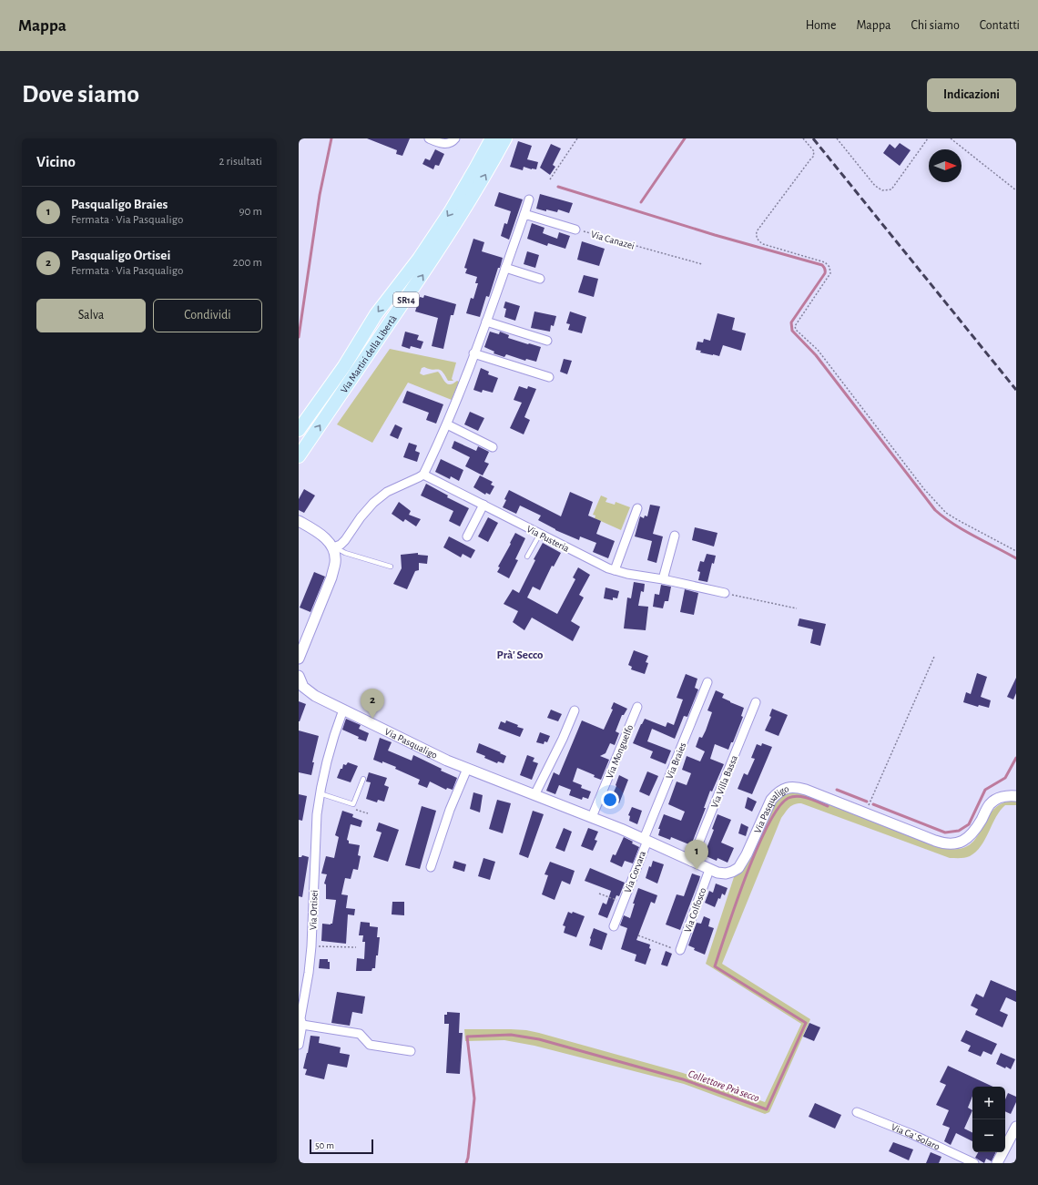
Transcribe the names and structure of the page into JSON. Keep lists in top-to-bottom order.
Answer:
{
  "streets": {
    "main road": ["SR14", "Via Martiri della Libertà"],
    "street": [
      "Via Pusteria",
      "Via Pasqualigo",
      "Via Monguelfo",
      "Via Braies",
      "Via Villa Bassa",
      "Via Corvara",
      "Via Ortisei",
      "Via Colfosco",
      "Via Ca' Solaro"
    ],
    "path": ["Via Canazei"]
  },
  "crossings": [
    ["Via Pasqualigo", "Via Monguelfo"],
    ["Via Pasqualigo", "Via Braies"],
    ["Via Pasqualigo", "Via Villa Bassa"],
    ["Via Pasqualigo", "Via Corvara"],
    ["Via Pasqualigo", "Via Ortisei"],
    ["Via Pasqualigo", "Via Colfosco"],
    ["Via Braies", "Via Corvara"]
  ],
  "districts": ["Prà' Secco"],
  "water": ["Collettore Prà secco"],
  "scale_bar": "50 m",
  "north": "right",
  "page": {
    "header": "Mappa",
    "nav": [
      "Home",
      "Mappa",
      "Chi siamo",
      "Contatti"
    ],
    "buttons": [
      "Indicazioni",
      ["Salva", "Condividi"]
    ],
    "title": "Dove siamo",
    "heading": ["Vicino", "2 risultati"],
    "list": [
      {
        "mark": "1",
        "name": "Pasqualigo Braies",
        "note": "Fermata · Via Pasqualigo",
        "value": "90 m"
      },
      {
        "mark": "2",
        "name": "Pasqualigo Ortisei",
        "note": "Fermata · Via Pasqualigo",
        "value": "200 m"
      }
    ],
    "pins": ["2", "1"],
    "map_buttons": ["+", "−"],
    "scale": "50 m"
  }
}
